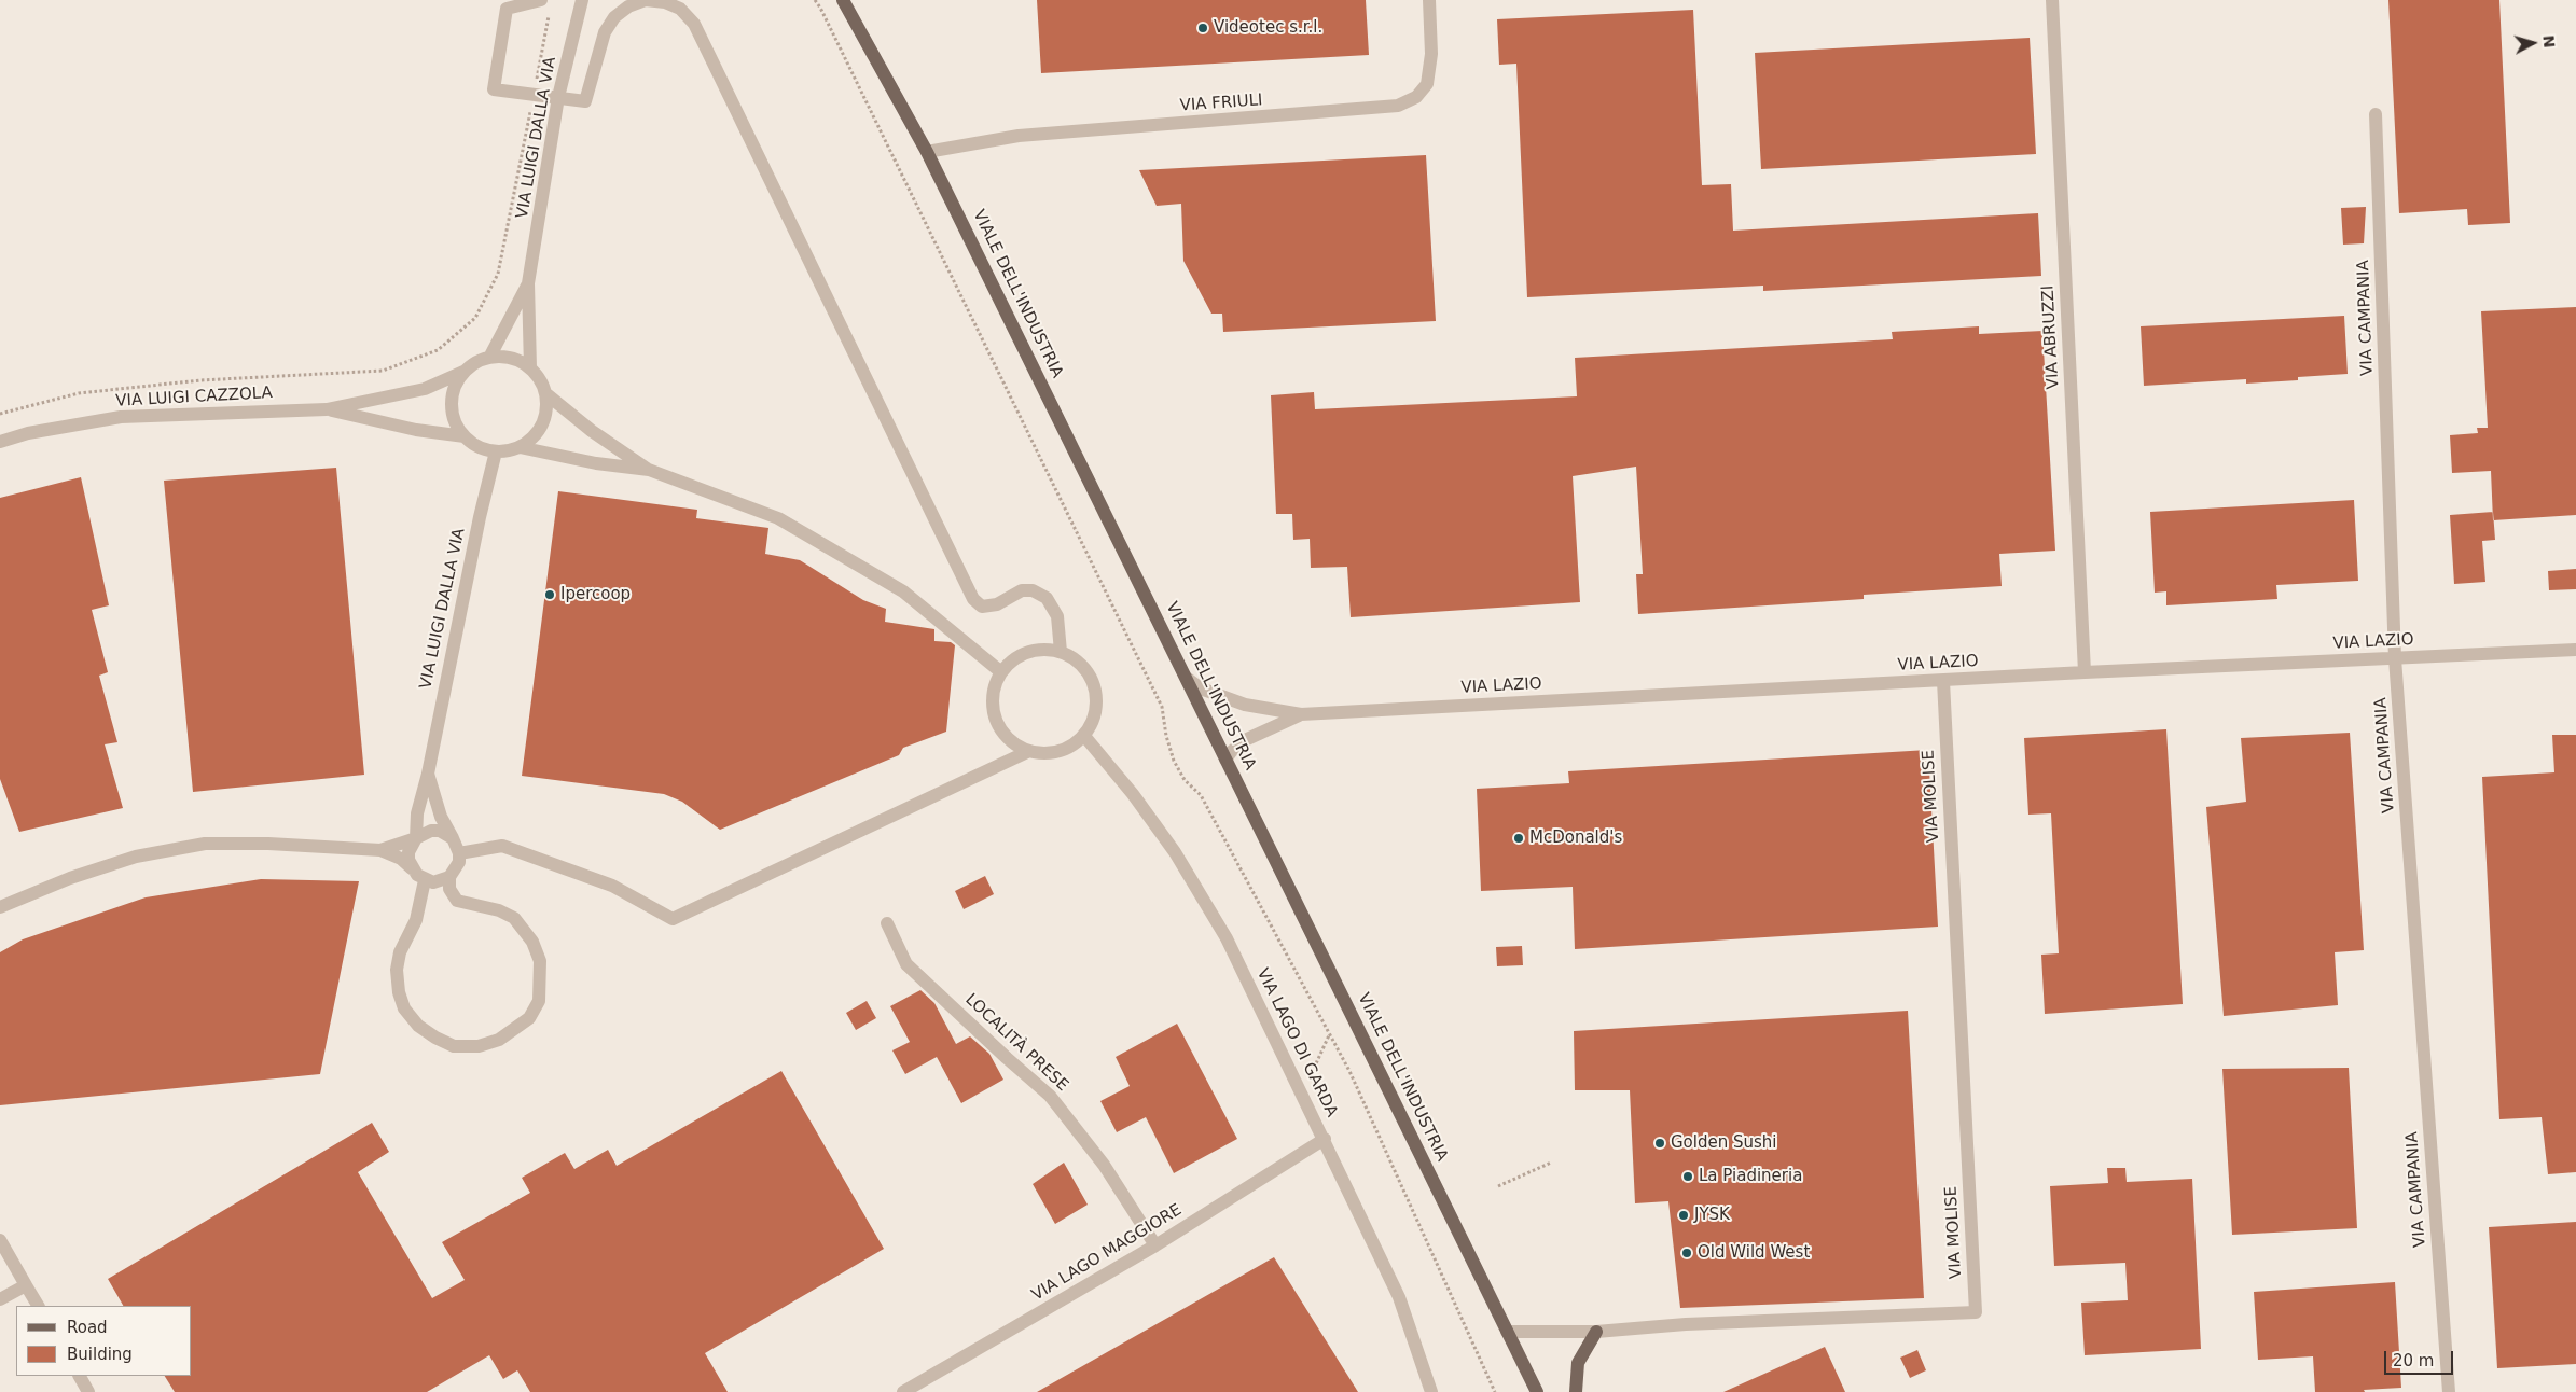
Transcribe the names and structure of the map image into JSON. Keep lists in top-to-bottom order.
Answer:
{
  "streets": {
    "main road": ["VIALE DELL'INDUSTRIA"],
    "street": [
      "VIA FRIULI",
      "VIA LUIGI DALLA VIA",
      "VIA CAMPANIA",
      "VIA ABRUZZI",
      "VIA LUIGI CAZZOLA",
      "VIA LAZIO",
      "VIA MOLISE",
      "LOCALITÀ PRESE",
      "VIA LAGO DI GARDA",
      "VIA LAGO MAGGIORE"
    ]
  },
  "crossings": [
    ["VIA FRIULI", "VIALE DELL'INDUSTRIA"],
    ["VIA LUIGI DALLA VIA", "VIA LUIGI CAZZOLA"],
    ["VIALE DELL'INDUSTRIA", "VIA MOLISE"],
    ["VIA CAMPANIA", "VIA LAZIO"],
    ["VIA ABRUZZI", "VIA LAZIO"],
    ["VIA LAZIO", "VIA MOLISE"],
    ["LOCALITÀ PRESE", "VIA LAGO MAGGIORE"],
    ["VIA LAGO DI GARDA", "VIA LAGO MAGGIORE"]
  ],
  "places": [
    "Videotec s.r.l.",
    "Ipercoop",
    "McDonald's",
    "Golden Sushi",
    "La Piadineria",
    "JYSK",
    "Old Wild West"
  ],
  "legend": ["Road", "Building"],
  "scale_bar": "20 m",
  "north": "right"
}
